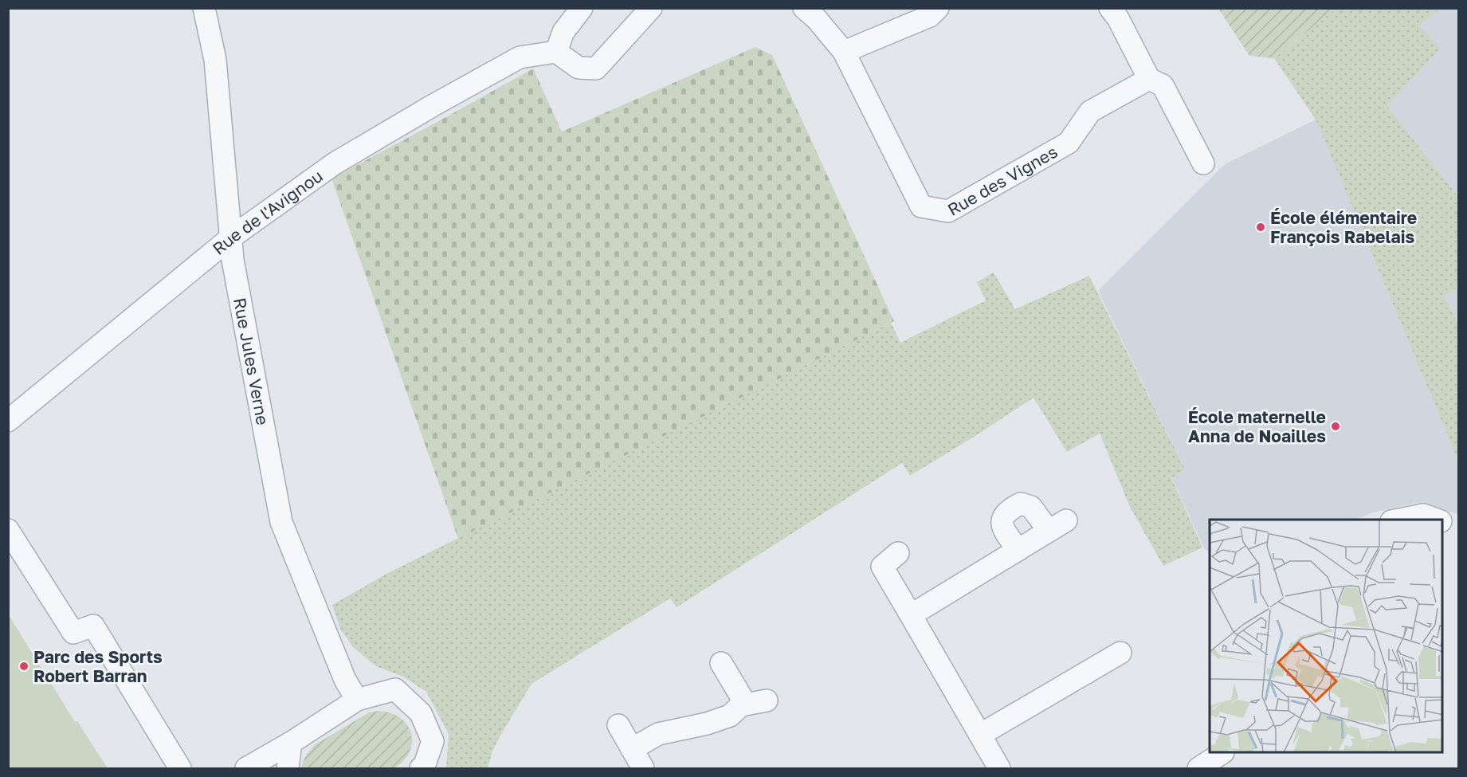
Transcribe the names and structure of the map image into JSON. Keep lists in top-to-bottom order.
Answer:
{
  "streets": {
    "street": ["Rue des Vignes", "Rue de l'Avignou", "Rue Jules Verne"]
  },
  "crossings": [
    ["Rue de l'Avignou", "Rue Jules Verne"]
  ],
  "places": ["École élémentaire François Rabelais", "École maternelle Anna de Noailles", "Parc des Sports Robert Barran"]
}
